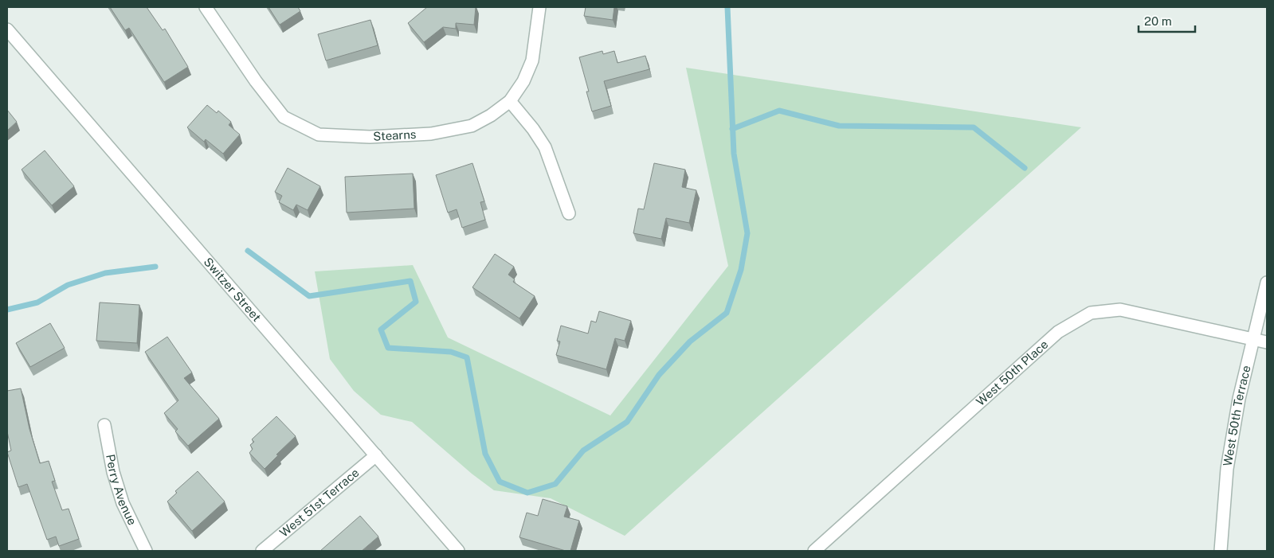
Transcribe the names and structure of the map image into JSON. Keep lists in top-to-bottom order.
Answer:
{
  "streets": {
    "street": [
      "Stearns",
      "Switzer Street",
      "West 50th Place",
      "West 50th Terrace",
      "Perry Avenue",
      "West 51st Terrace"
    ]
  },
  "crossings": [
    ["Switzer Street", "West 51st Terrace"],
    ["West 50th Place", "West 50th Terrace"]
  ],
  "scale_bar": "20 m"
}
